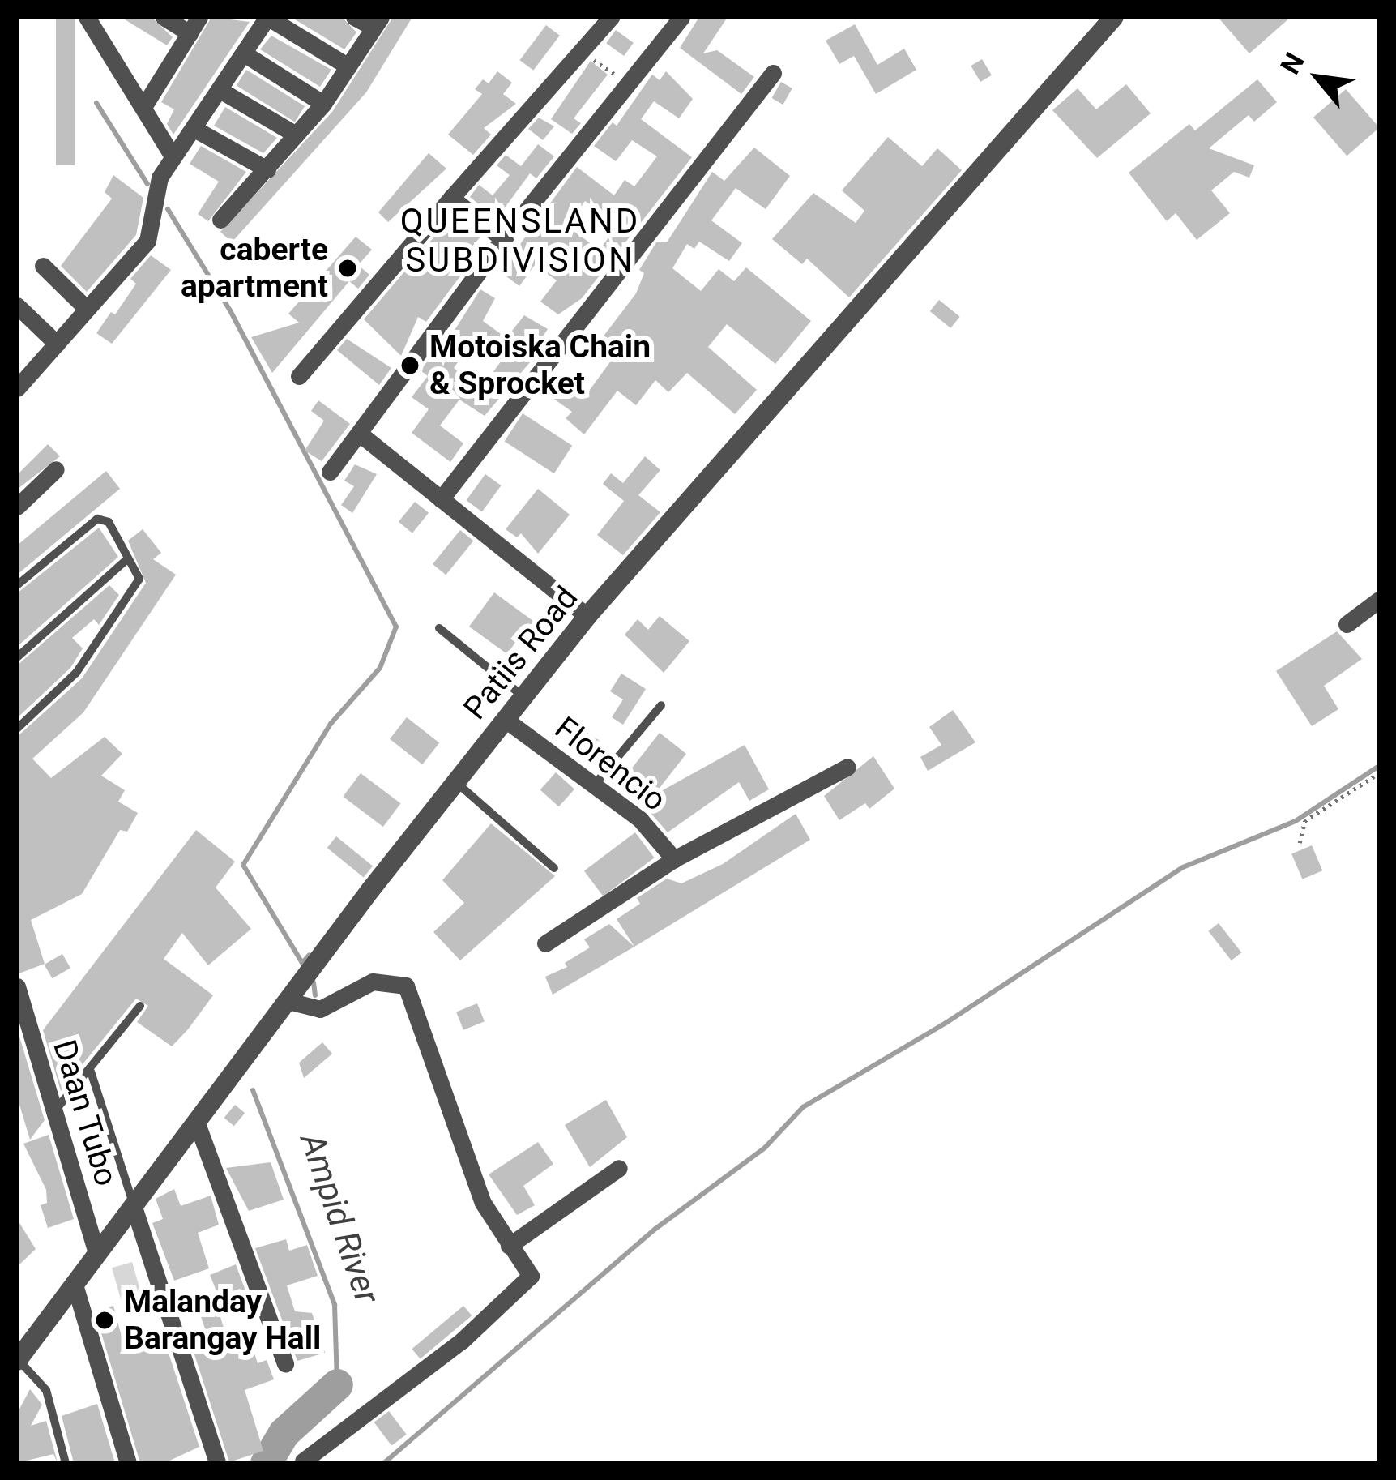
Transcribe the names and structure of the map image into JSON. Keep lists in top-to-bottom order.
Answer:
{
  "streets": {
    "street": ["Patiis Road", "Florencio", "Daan Tubo"]
  },
  "crossings": [
    ["Patiis Road", "Florencio"],
    ["Patiis Road", "Daan Tubo"]
  ],
  "districts": ["QUEENSLAND SUBDIVISION"],
  "water": ["Ampid River"],
  "places": ["caberte apartment", "Motoiska Chain & Sprocket", "Malanday Barangay Hall"],
  "north": "top left"
}
